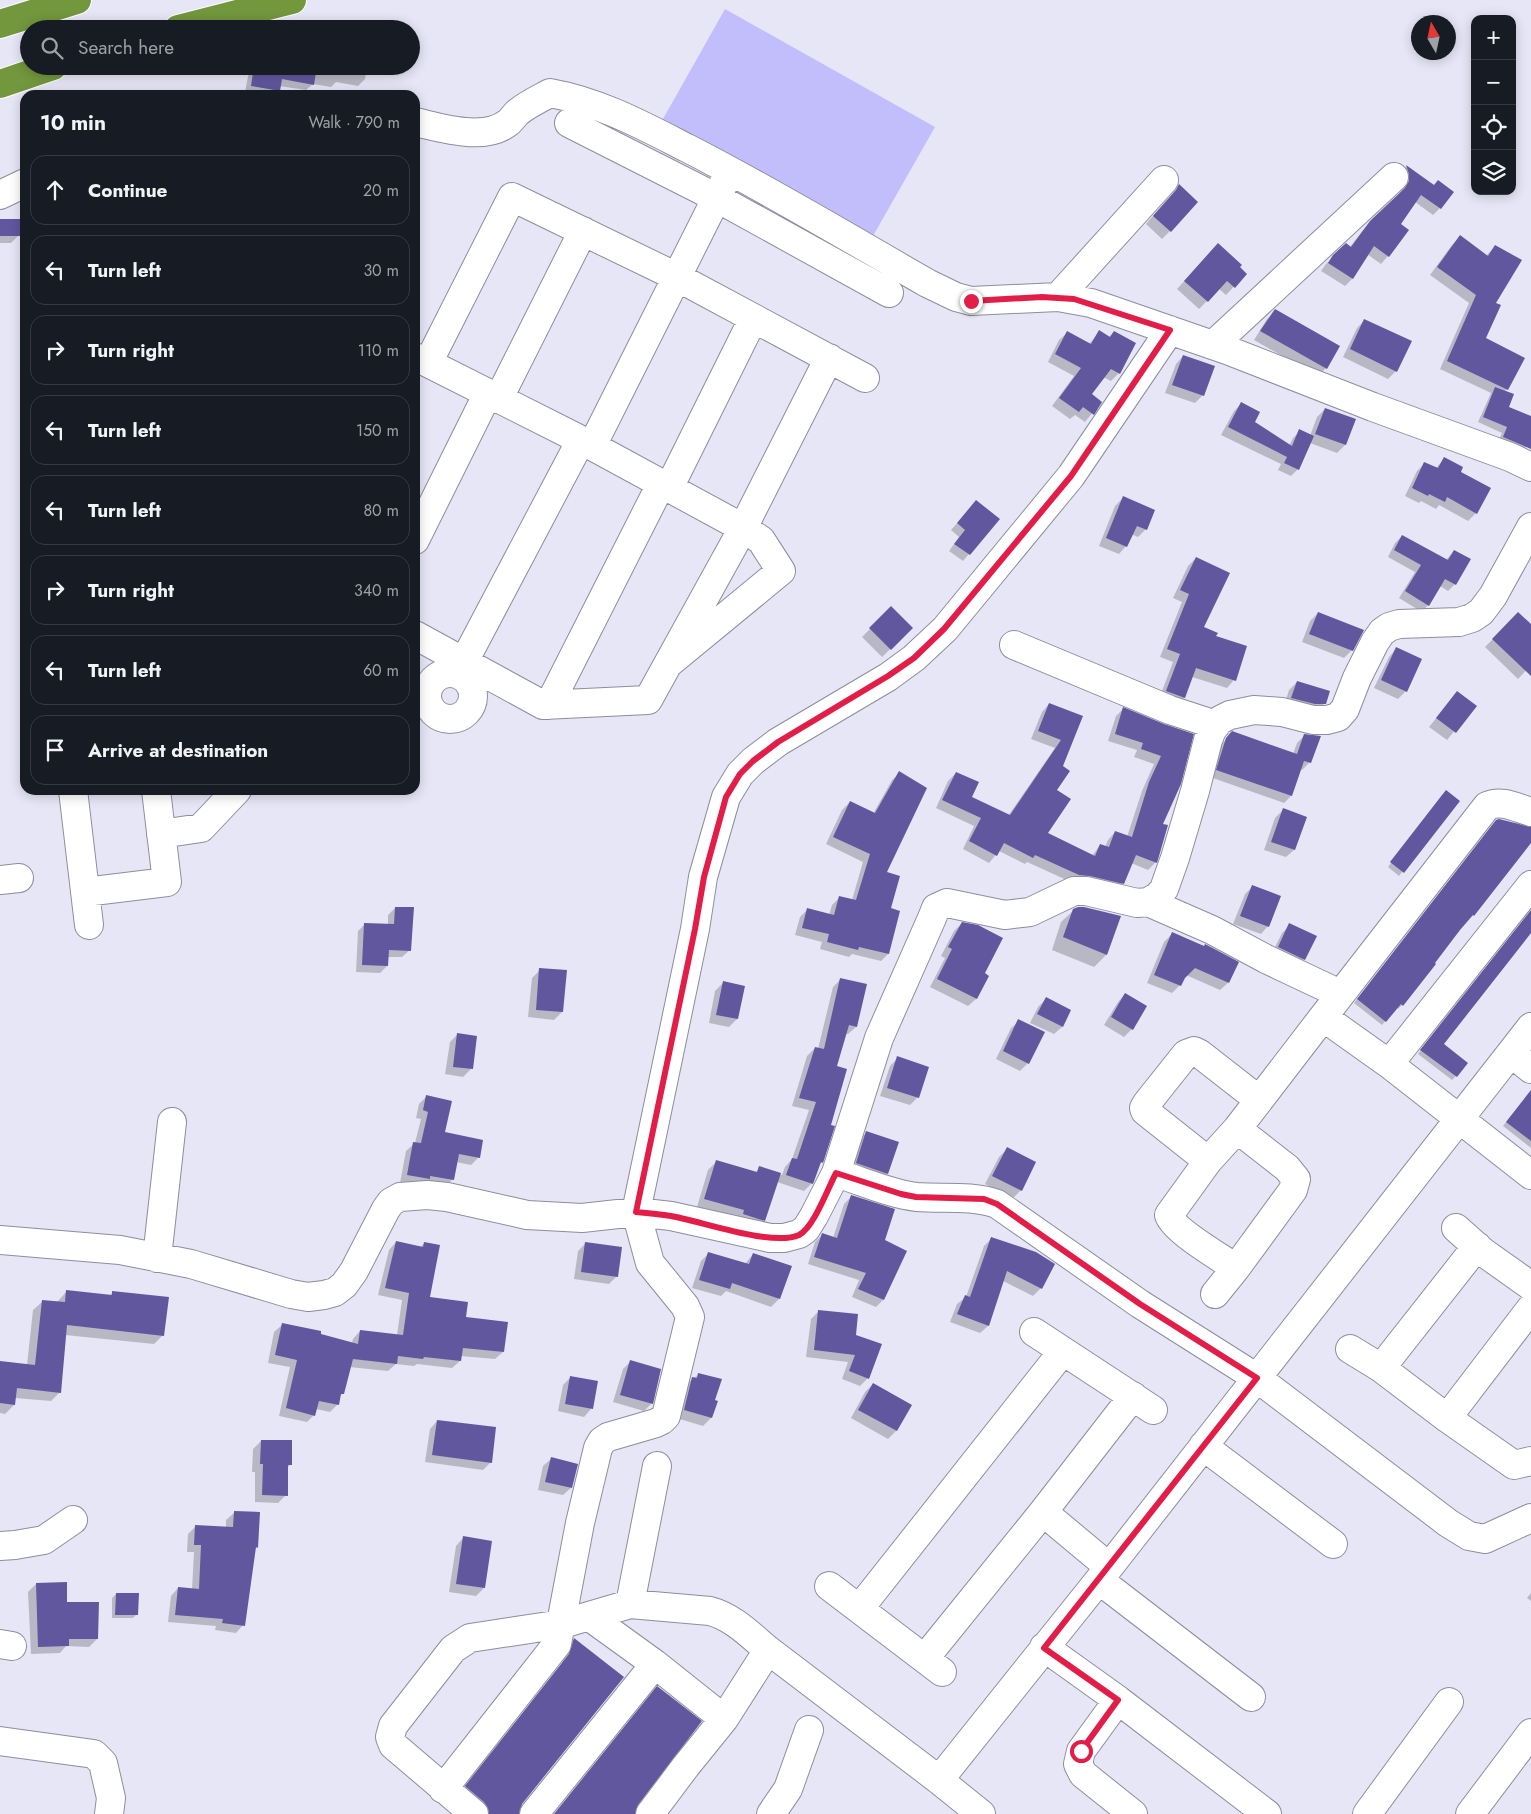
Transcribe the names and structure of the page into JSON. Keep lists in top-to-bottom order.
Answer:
{
  "north": "top",
  "page": {
    "map_buttons": ["+", "−"],
    "search": "Search here",
    "heading": ["10 min", "Walk · 790 m"],
    "list": [
      ["Continue", "20 m"],
      ["Turn left", "30 m"],
      ["Turn right", "110 m"],
      ["Turn left", "150 m"],
      ["Turn left", "80 m"],
      ["Turn right", "340 m"],
      ["Turn left", "60 m"],
      "Arrive at destination"
    ]
  }
}
